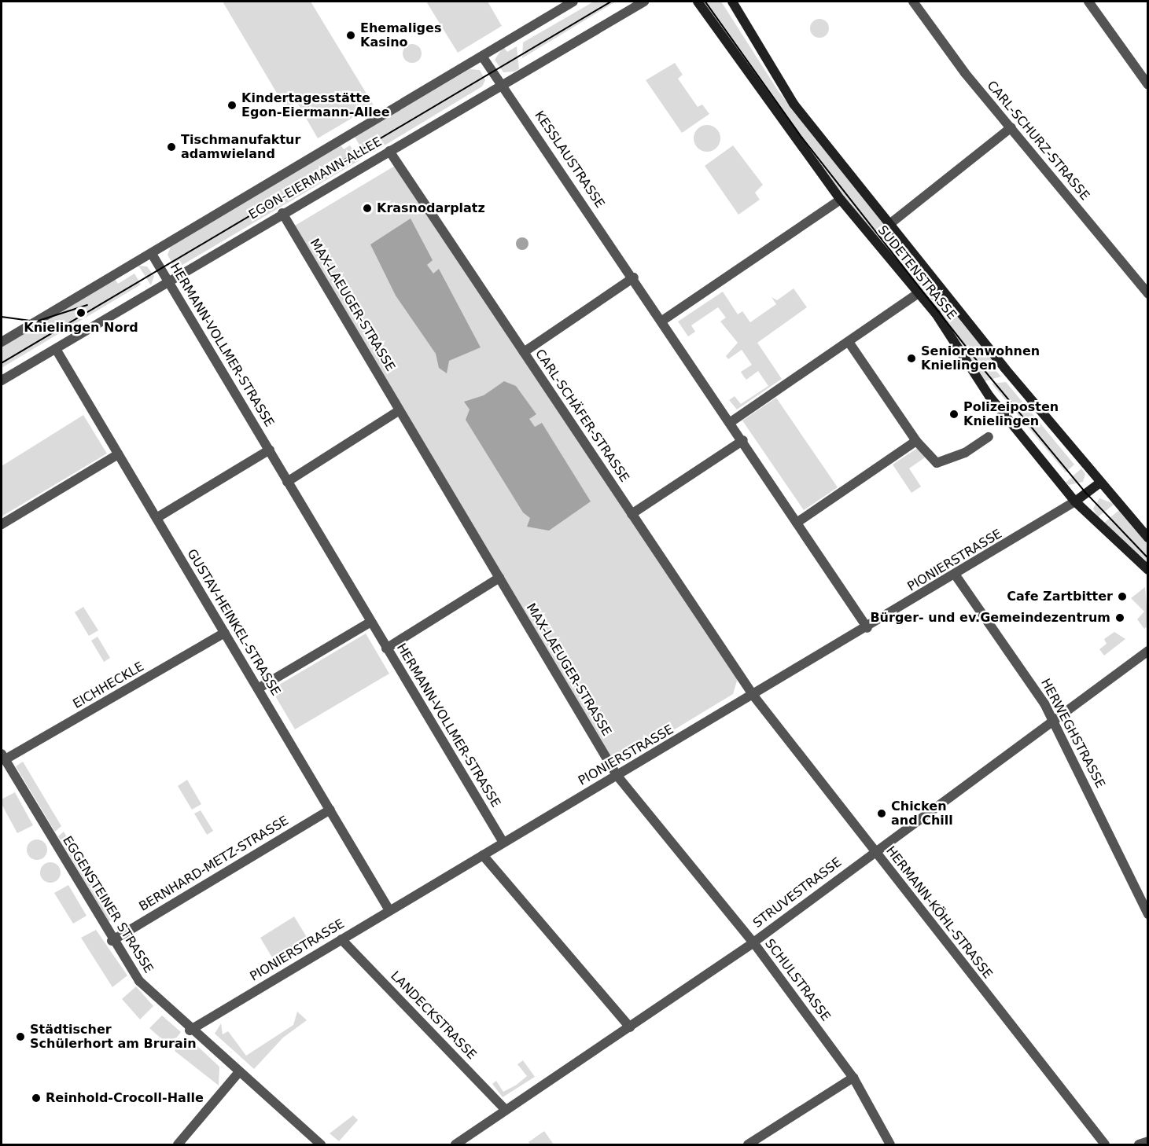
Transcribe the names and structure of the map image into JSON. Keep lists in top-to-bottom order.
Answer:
{
  "streets": {
    "main road": ["SUDETENSTRASSE"],
    "street": [
      "CARL-SCHURZ-STRASSE",
      "KESSLAUSTRASSE",
      "EGON-EIERMANN-ALLEE",
      "MAX-LAEUGER-STRASSE",
      "HERMANN-VOLLMER-STRASSE",
      "CARL-SCHÄFER-STRASSE",
      "PIONIERSTRASSE",
      "GUSTAV-HEINKEL-STRASSE",
      "EICHHECKLE",
      "HERWEGHSTRASSE",
      "BERNHARD-METZ-STRASSE",
      "STRUVESTRASSE",
      "EGGENSTEINER STRASSE",
      "HERMANN-KÖHL-STRASSE",
      "SCHULSTRASSE",
      "LANDECKSTRASSE"
    ]
  },
  "crossings": [
    ["CARL-SCHURZ-STRASSE", "SUDETENSTRASSE"],
    ["KESSLAUSTRASSE", "EGON-EIERMANN-ALLEE"],
    ["KESSLAUSTRASSE", "PIONIERSTRASSE"],
    ["EGON-EIERMANN-ALLEE", "MAX-LAEUGER-STRASSE"],
    ["EGON-EIERMANN-ALLEE", "HERMANN-VOLLMER-STRASSE"],
    ["EGON-EIERMANN-ALLEE", "CARL-SCHÄFER-STRASSE"],
    ["EGON-EIERMANN-ALLEE", "GUSTAV-HEINKEL-STRASSE"],
    ["SUDETENSTRASSE", "PIONIERSTRASSE"],
    ["MAX-LAEUGER-STRASSE", "PIONIERSTRASSE"],
    ["MAX-LAEUGER-STRASSE", "SCHULSTRASSE"],
    ["HERMANN-VOLLMER-STRASSE", "PIONIERSTRASSE"],
    ["CARL-SCHÄFER-STRASSE", "PIONIERSTRASSE"],
    ["CARL-SCHÄFER-STRASSE", "HERMANN-KÖHL-STRASSE"],
    ["PIONIERSTRASSE", "GUSTAV-HEINKEL-STRASSE"],
    ["PIONIERSTRASSE", "HERWEGHSTRASSE"],
    ["PIONIERSTRASSE", "EGGENSTEINER STRASSE"],
    ["PIONIERSTRASSE", "HERMANN-KÖHL-STRASSE"],
    ["PIONIERSTRASSE", "SCHULSTRASSE"],
    ["PIONIERSTRASSE", "LANDECKSTRASSE"],
    ["GUSTAV-HEINKEL-STRASSE", "EICHHECKLE"],
    ["GUSTAV-HEINKEL-STRASSE", "BERNHARD-METZ-STRASSE"],
    ["EICHHECKLE", "EGGENSTEINER STRASSE"],
    ["HERWEGHSTRASSE", "STRUVESTRASSE"],
    ["BERNHARD-METZ-STRASSE", "EGGENSTEINER STRASSE"],
    ["STRUVESTRASSE", "HERMANN-KÖHL-STRASSE"],
    ["STRUVESTRASSE", "SCHULSTRASSE"],
    ["STRUVESTRASSE", "LANDECKSTRASSE"]
  ],
  "places": [
    "Ehemaliges Kasino",
    "Kindertagesstätte Egon-Eiermann-Allee",
    "Tischmanufaktur adamwieland",
    "Krasnodarplatz",
    "Knielingen Nord",
    "Seniorenwohnen Knielingen",
    "Polizeiposten Knielingen",
    "Cafe Zartbitter",
    "Bürger- und ev.Gemeindezentrum",
    "Chicken and Chill",
    "Städtischer Schülerhort am Brurain",
    "Reinhold-Crocoll-Halle"
  ]
}
